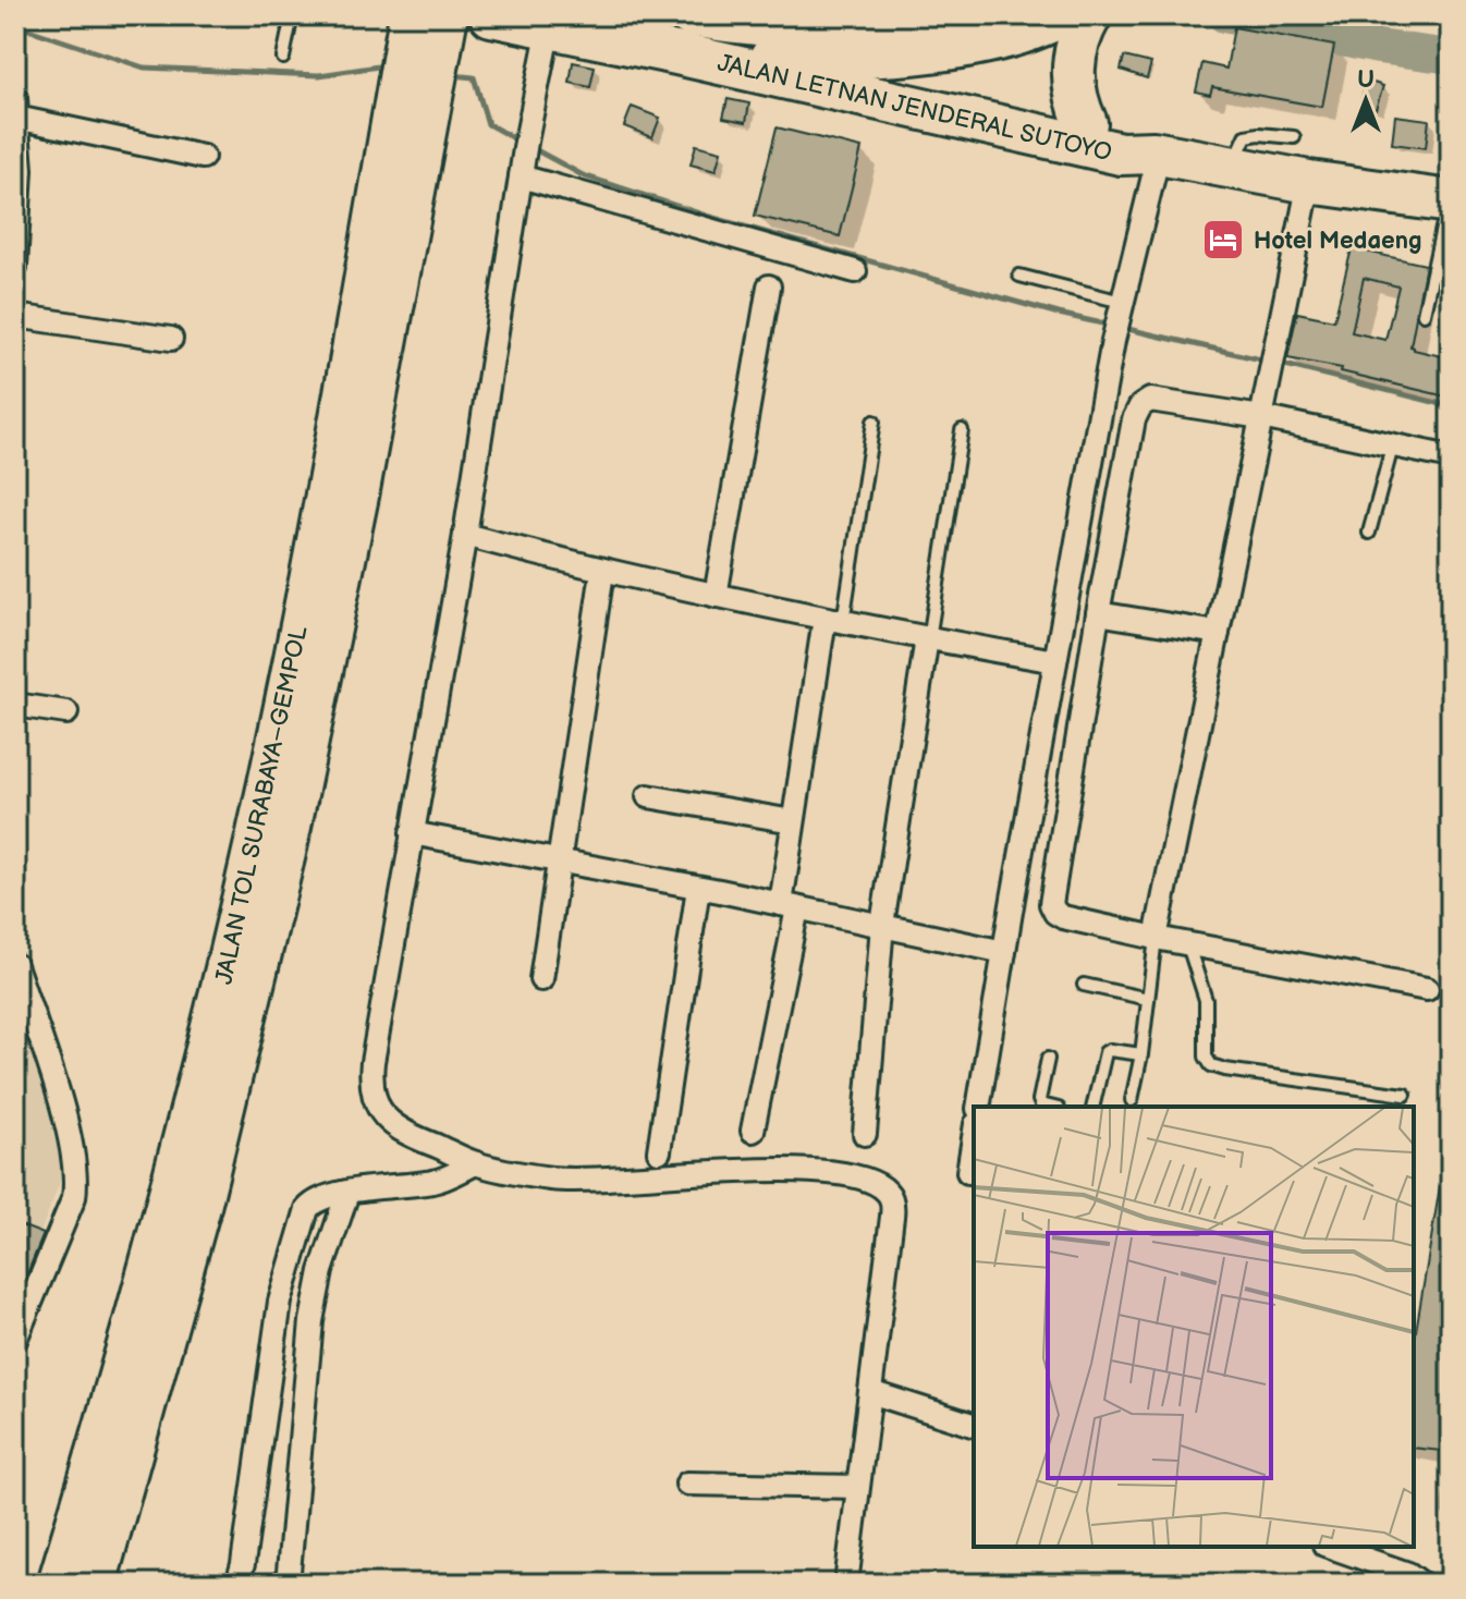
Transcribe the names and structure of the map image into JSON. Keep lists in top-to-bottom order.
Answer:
{
  "streets": {
    "highway": ["JALAN LETNAN JENDERAL SUTOYO", "JALAN TOL SURABAYA–GEMPOL"]
  },
  "places": {
    "hotel": ["Hotel Medaeng"]
  },
  "north": "top"
}
